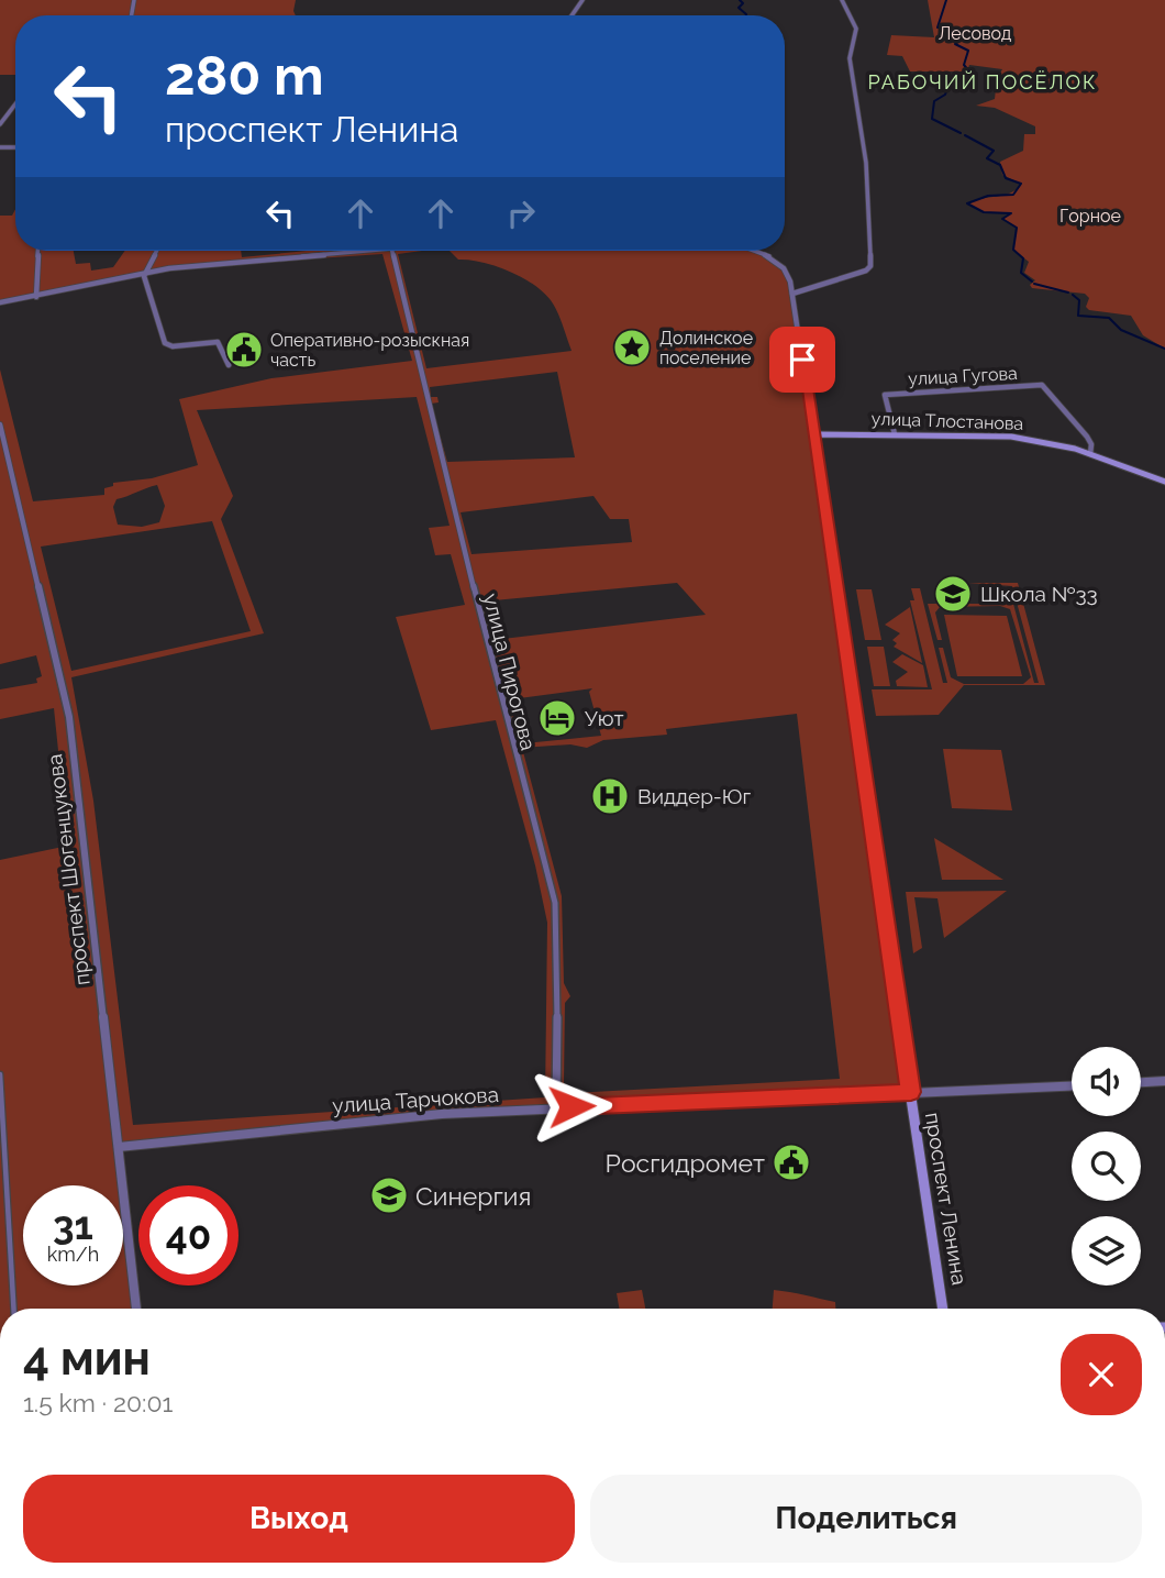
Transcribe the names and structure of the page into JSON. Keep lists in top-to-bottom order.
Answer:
{
  "streets": {
    "main road": ["улица Тлостанова", "проспект Ленина"],
    "street": [
      "улица Гугова",
      "улица Пирогова",
      "проспект Шогенцукова",
      "улица Тарчокова"
    ]
  },
  "crossings": [
    ["улица Гугова", "улица Тлостанова"],
    ["улица Тлостанова", "проспект Ленина"],
    ["улица Пирогова", "улица Тарчокова"],
    ["проспект Шогенцукова", "улица Тарчокова"],
    ["улица Тарчокова", "проспект Ленина"]
  ],
  "districts": ["РАБОЧИЙ ПОСЁЛОК"],
  "parks": ["Лесовод", "Горное"],
  "places": {
    "place": ["Долинское поселение"],
    "public building": ["Оперативно-розыскная часть", "Росгидромет"],
    "school or university": ["Школа №33", "Синергия"],
    "hotel": ["Уют"],
    "hospital": ["Виддер-Юг"]
  },
  "page": {
    "turn": ["280 m", "проспект Ленина"],
    "speed": "31 km/h",
    "limit": "40",
    "heading": ["4 мин", "1.5 km · 20:01"],
    "buttons": ["Выход", "Поделиться"]
  }
}
